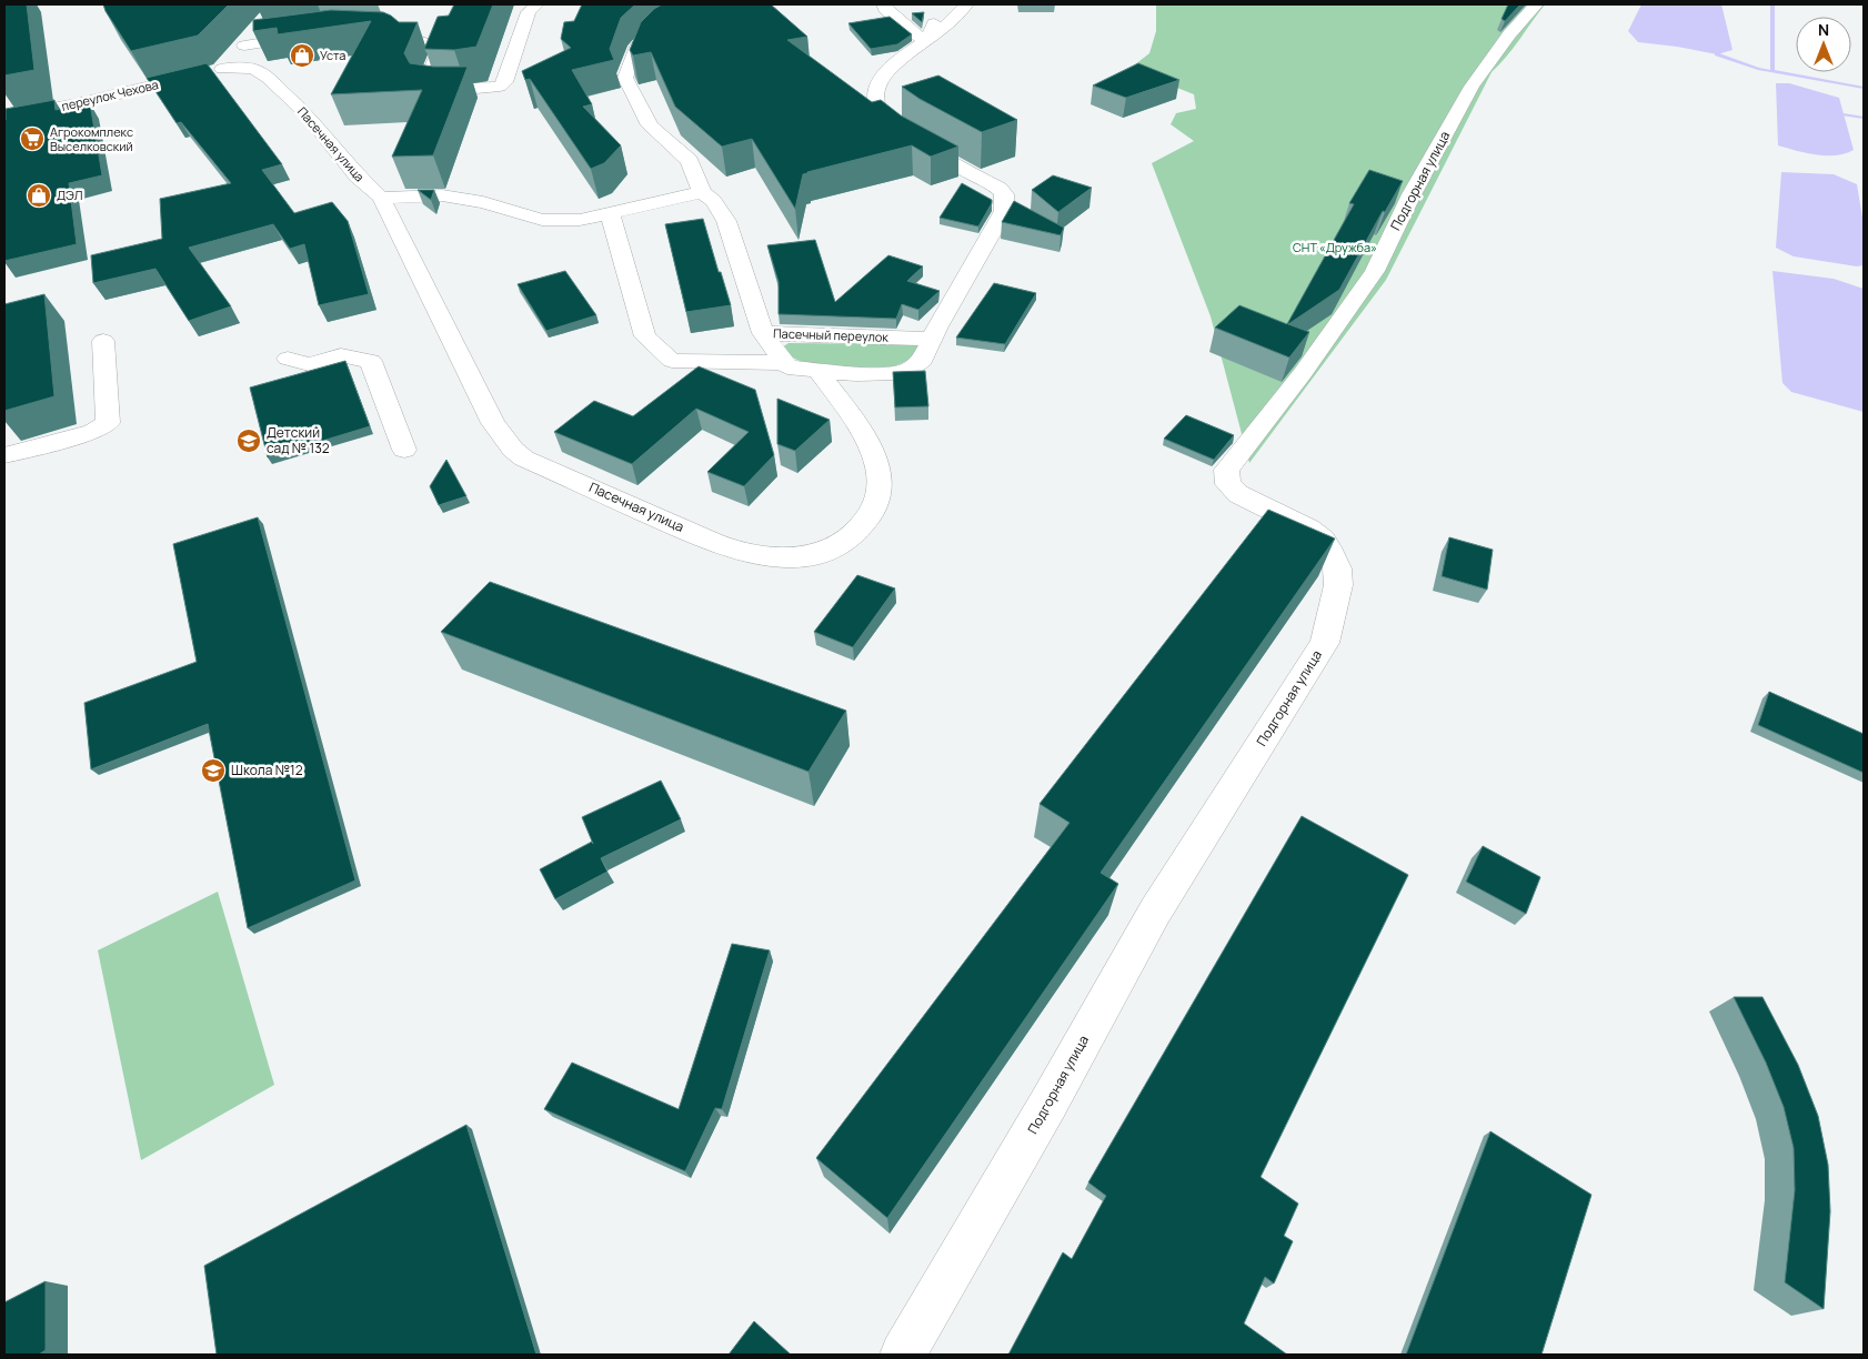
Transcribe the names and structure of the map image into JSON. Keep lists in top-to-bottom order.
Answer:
{
  "streets": {
    "street": [
      "переулок Чехова",
      "Пасечная улица",
      "Подгорная улица",
      "Пасечный переулок"
    ]
  },
  "crossings": [
    ["переулок Чехова", "Пасечная улица"]
  ],
  "parks": ["СНТ «Дружба»"],
  "places": {
    "shop": ["Уста", "ДЭЛ"],
    "supermarket": ["Агрокомплекс Выселковский"],
    "school or university": ["Детский сад № 132", "Школа №12"]
  },
  "north": "top"
}
